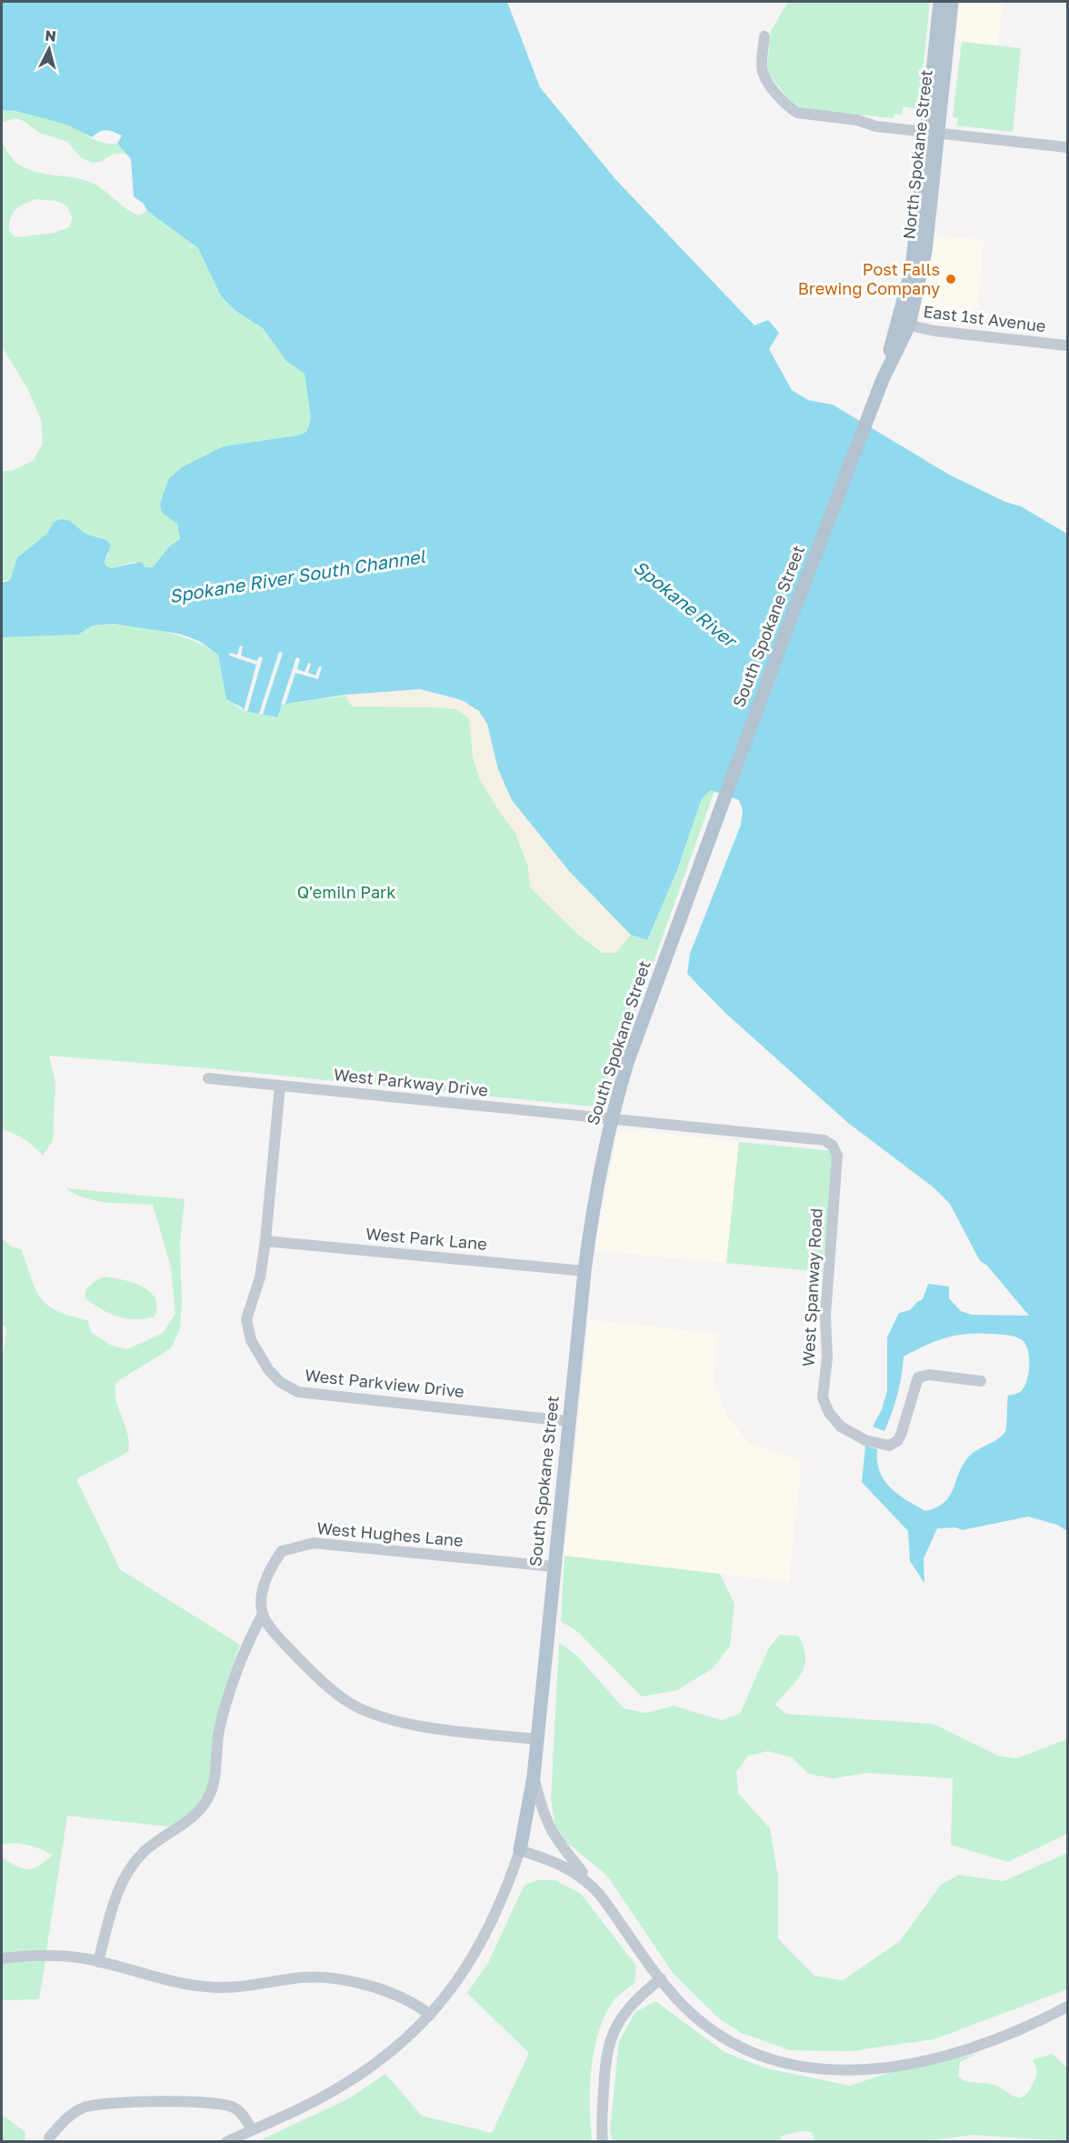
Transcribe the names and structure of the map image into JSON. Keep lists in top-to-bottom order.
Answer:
{
  "streets": {
    "main road": ["North Spokane Street", "South Spokane Street"],
    "street": [
      "East 1st Avenue",
      "West Parkway Drive",
      "West Park Lane",
      "West Spanway Road",
      "West Parkview Drive",
      "West Hughes Lane"
    ]
  },
  "crossings": [
    ["North Spokane Street", "East 1st Avenue"],
    ["North Spokane Street", "South Spokane Street"],
    ["South Spokane Street", "West Parkway Drive"],
    ["South Spokane Street", "West Park Lane"],
    ["South Spokane Street", "West Spanway Road"],
    ["South Spokane Street", "West Parkview Drive"],
    ["South Spokane Street", "West Hughes Lane"],
    ["West Parkway Drive", "West Spanway Road"],
    ["West Parkway Drive", "West Parkview Drive"],
    ["West Park Lane", "West Parkview Drive"]
  ],
  "water": ["Spokane River South Channel", "Spokane River"],
  "parks": ["Q'emiln Park"],
  "places": ["Post Falls Brewing Company"],
  "north": "top"
}
